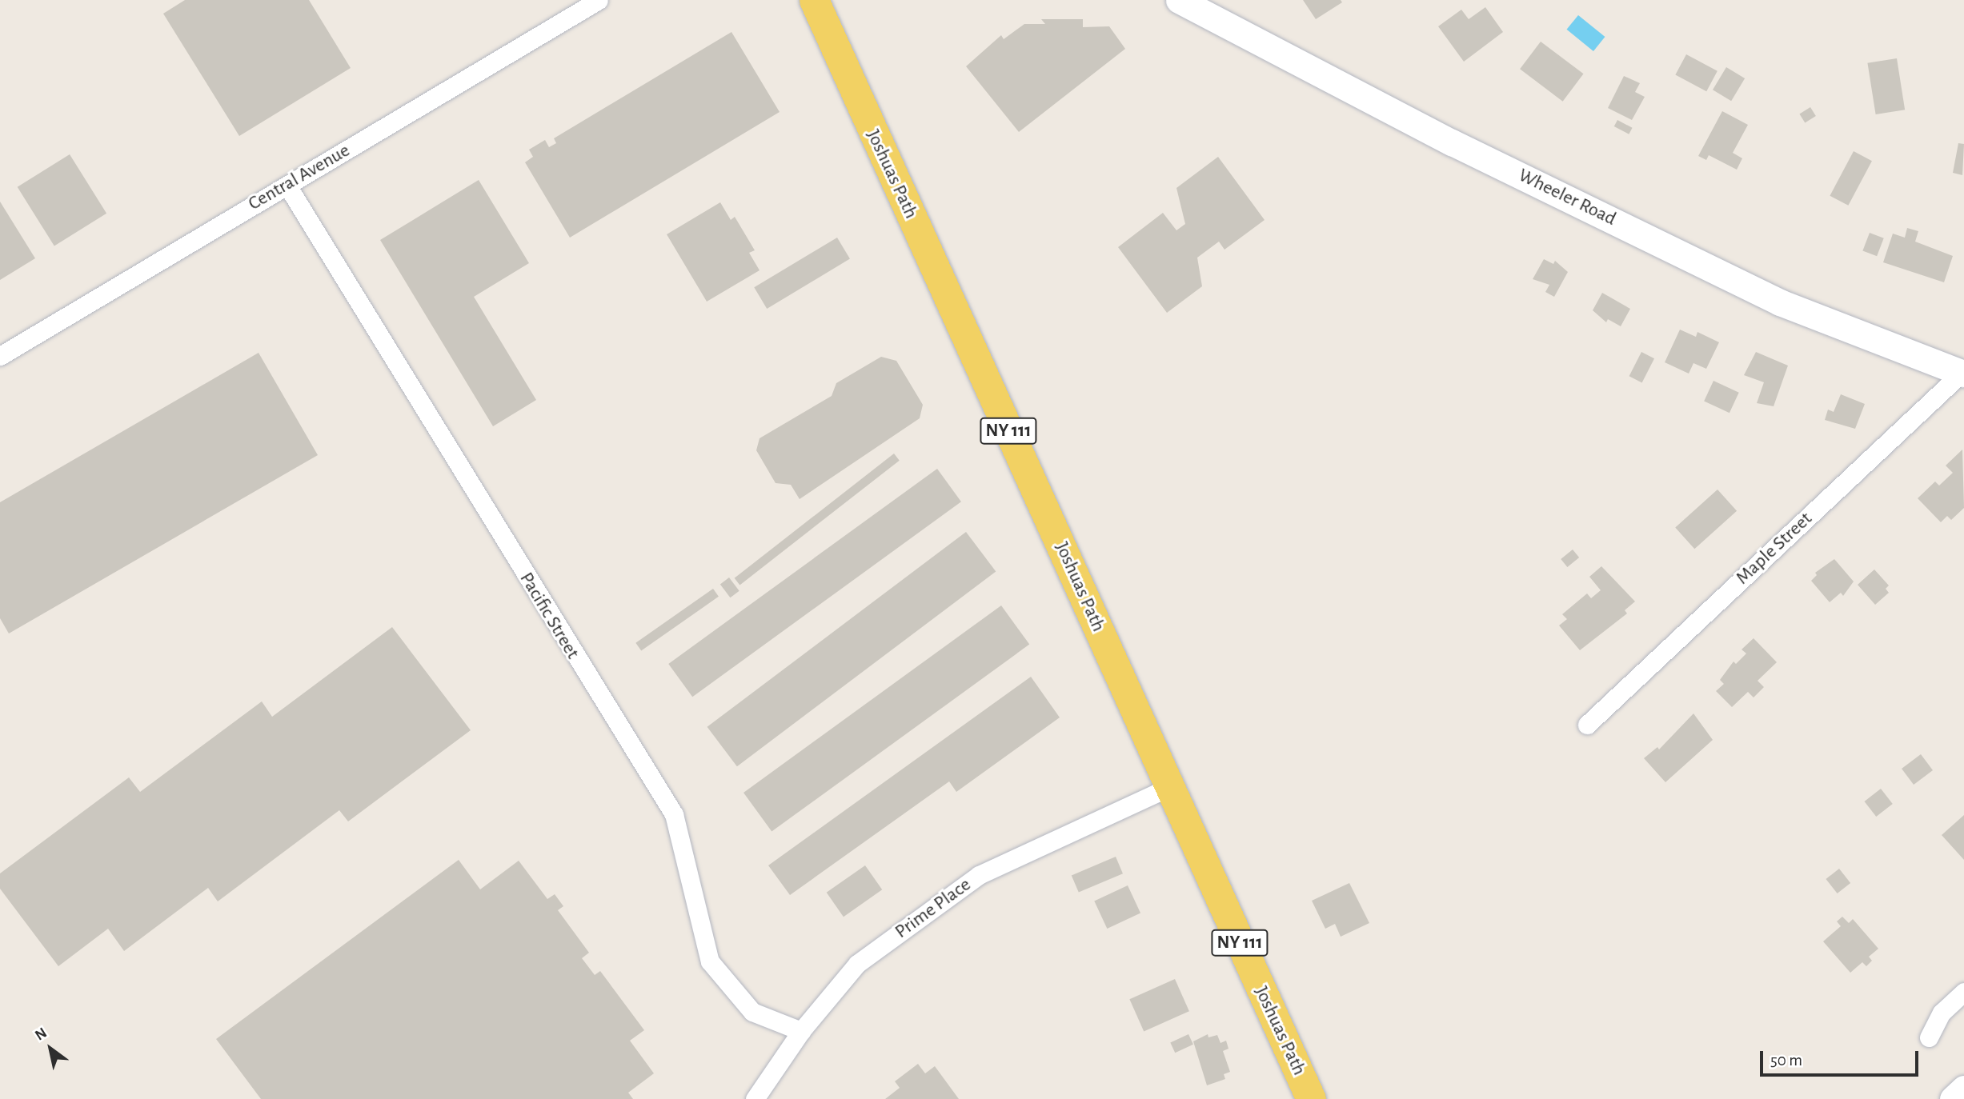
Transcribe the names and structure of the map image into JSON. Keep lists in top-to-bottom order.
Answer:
{
  "streets": {
    "main road": ["Joshuas Path", "Wheeler Road", "NY 111"],
    "street": [
      "Central Avenue",
      "Maple Street",
      "Pacific Street",
      "Prime Place"
    ]
  },
  "crossings": [
    ["Joshuas Path", "Prime Place"],
    ["Central Avenue", "Pacific Street"],
    ["Wheeler Road", "Maple Street"],
    ["Pacific Street", "Prime Place"]
  ],
  "scale_bar": "50 m",
  "north": "top left"
}
